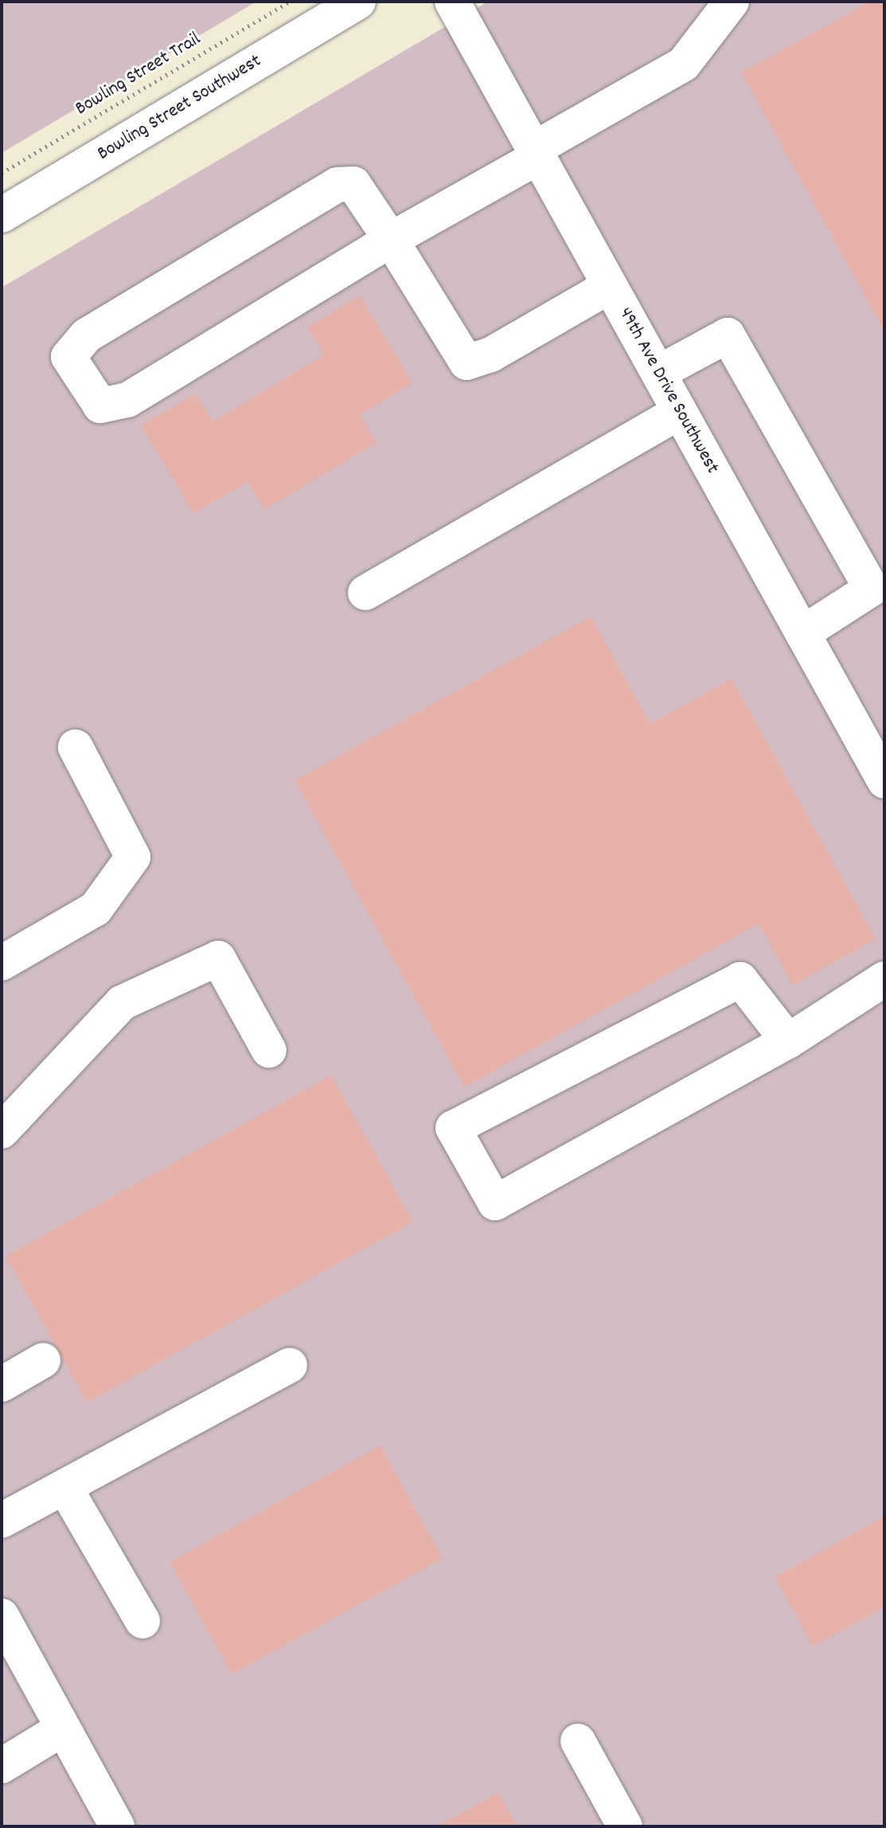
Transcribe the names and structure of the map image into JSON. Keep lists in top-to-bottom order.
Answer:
{
  "streets": {
    "street": ["Bowling Street Southwest", "49th Ave Drive Southwest"],
    "path": ["Bowling Street Trail"]
  }
}
